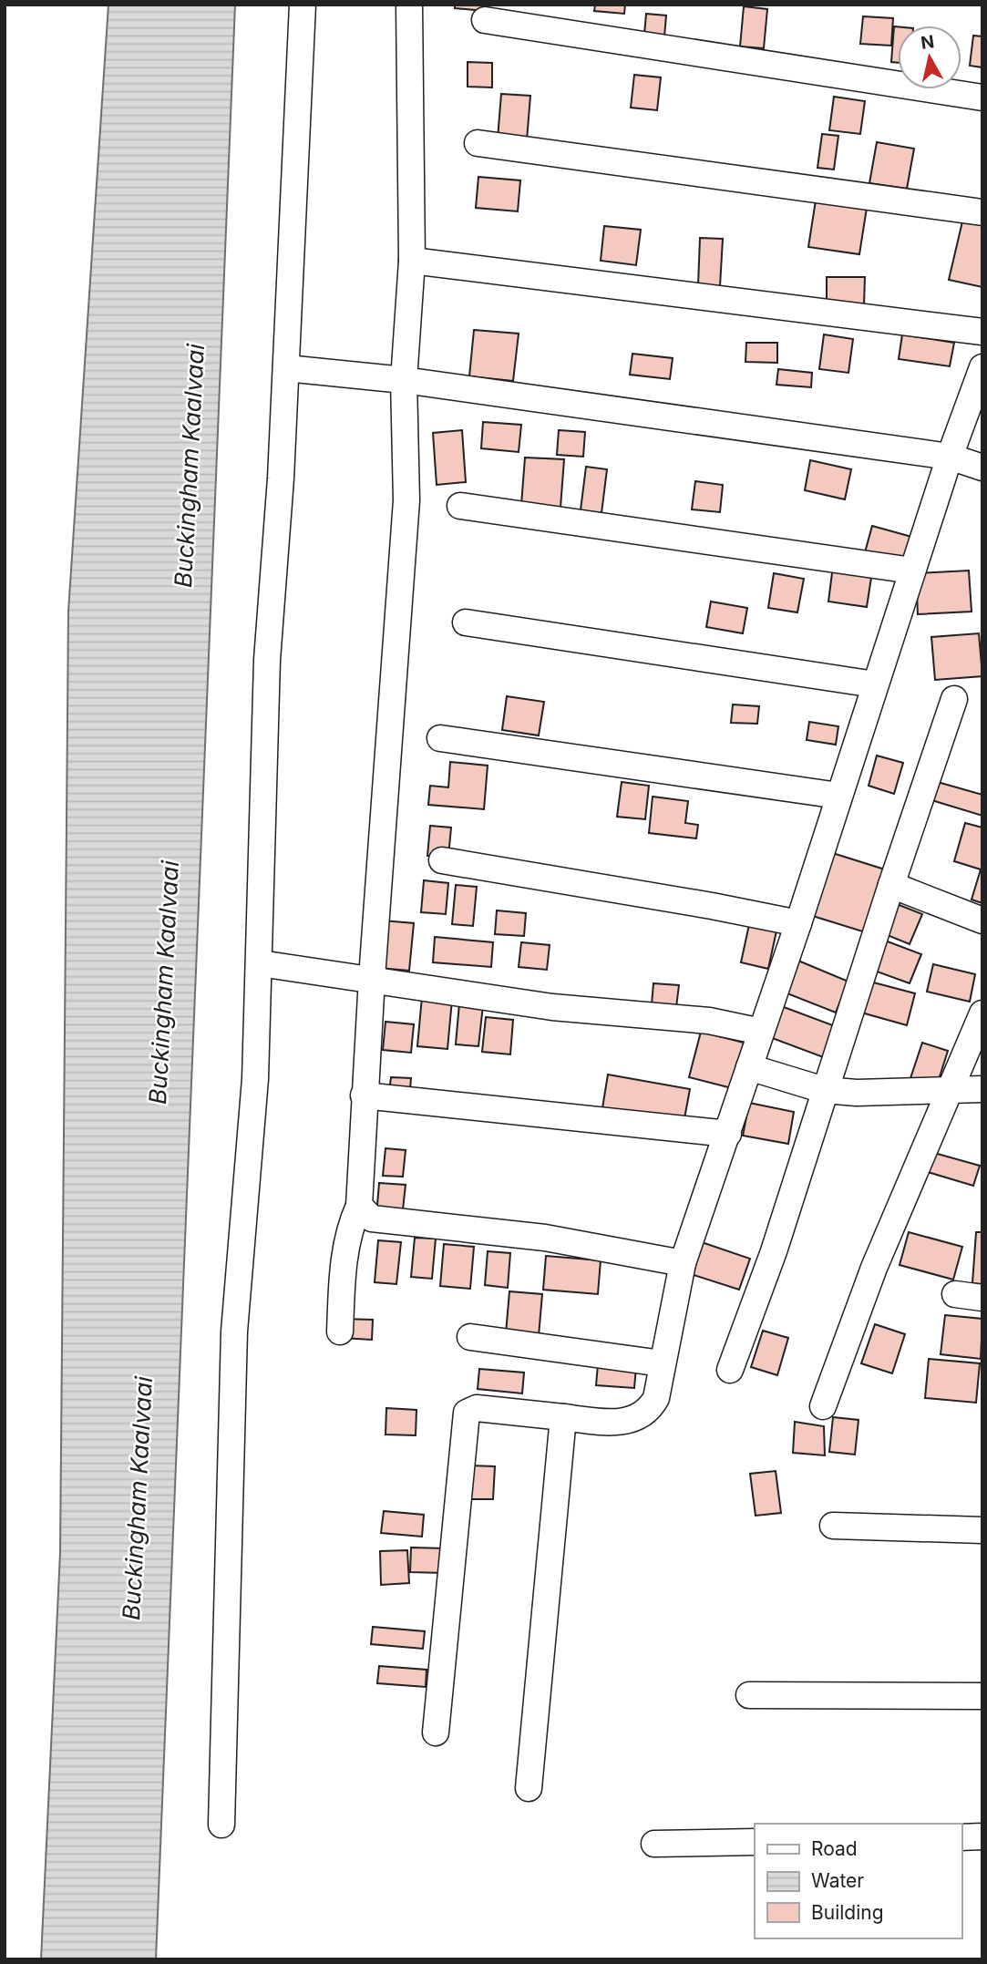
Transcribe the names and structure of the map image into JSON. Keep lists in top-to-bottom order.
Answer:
{
  "water": ["Buckingham Kaalvaai"],
  "legend": ["Road", "Water", "Building"],
  "north": "top"
}
